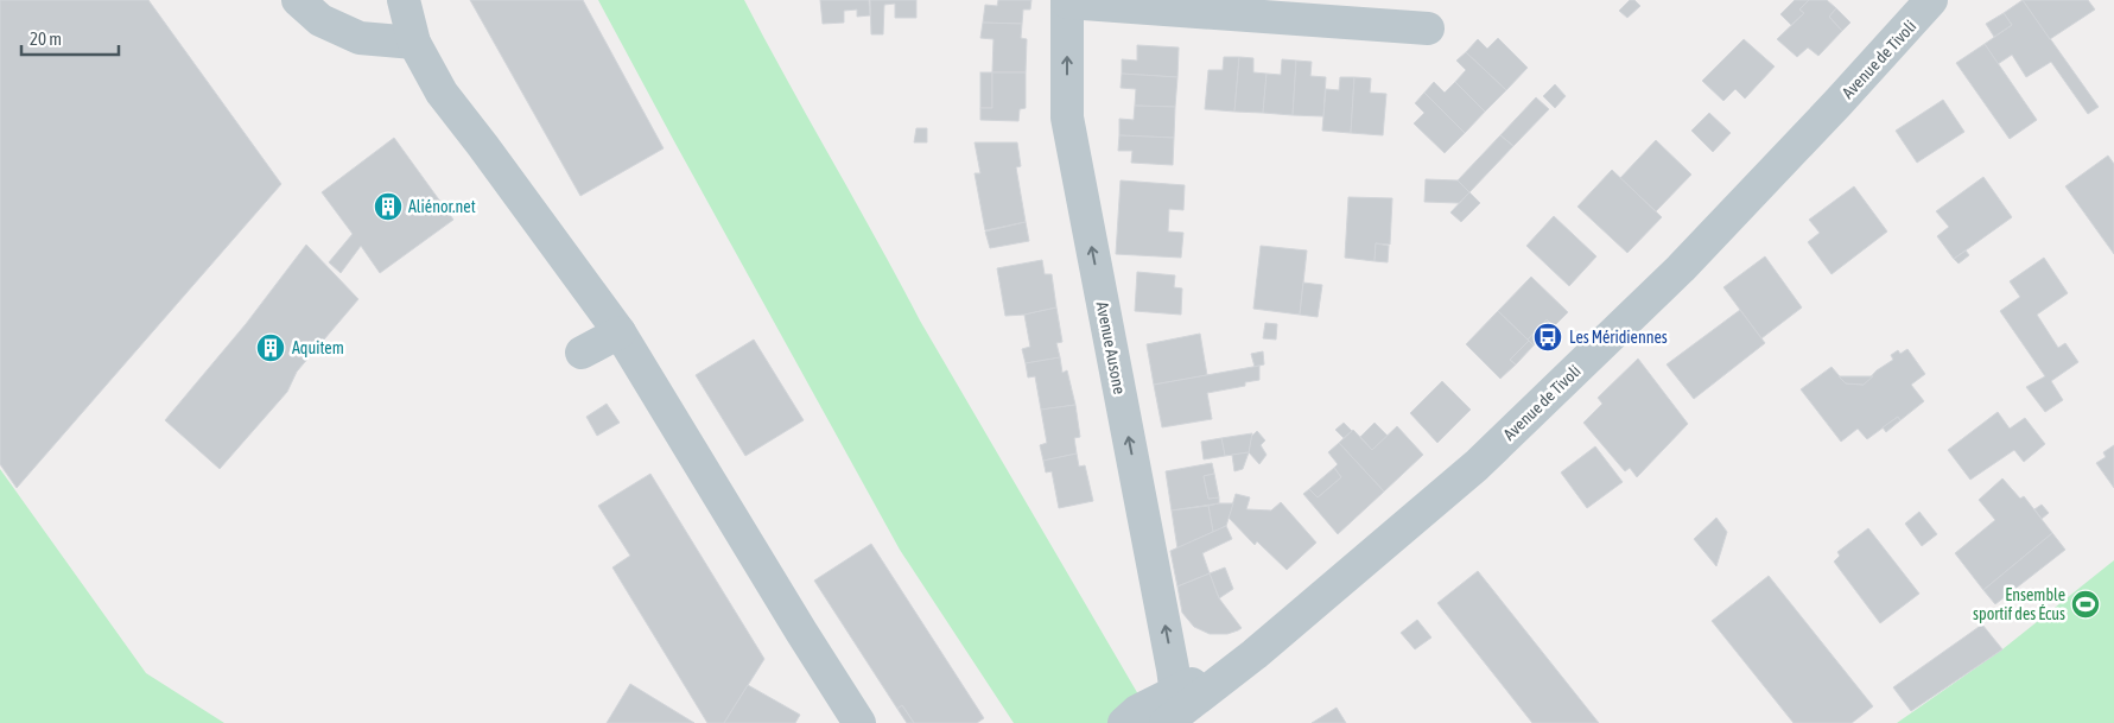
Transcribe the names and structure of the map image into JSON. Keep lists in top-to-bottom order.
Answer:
{
  "streets": {
    "street": ["Avenue de Tivoli", "Avenue Ausone"]
  },
  "crossings": [
    ["Avenue de Tivoli", "Avenue Ausone"]
  ],
  "one_way": ["Avenue Ausone"],
  "places": {
    "building": ["Aliénor.net", "Aquitem"],
    "bus stop": ["Les Méridiennes"],
    "sports": ["Ensemble sportif des Écus"]
  },
  "scale_bar": "20 m"
}
